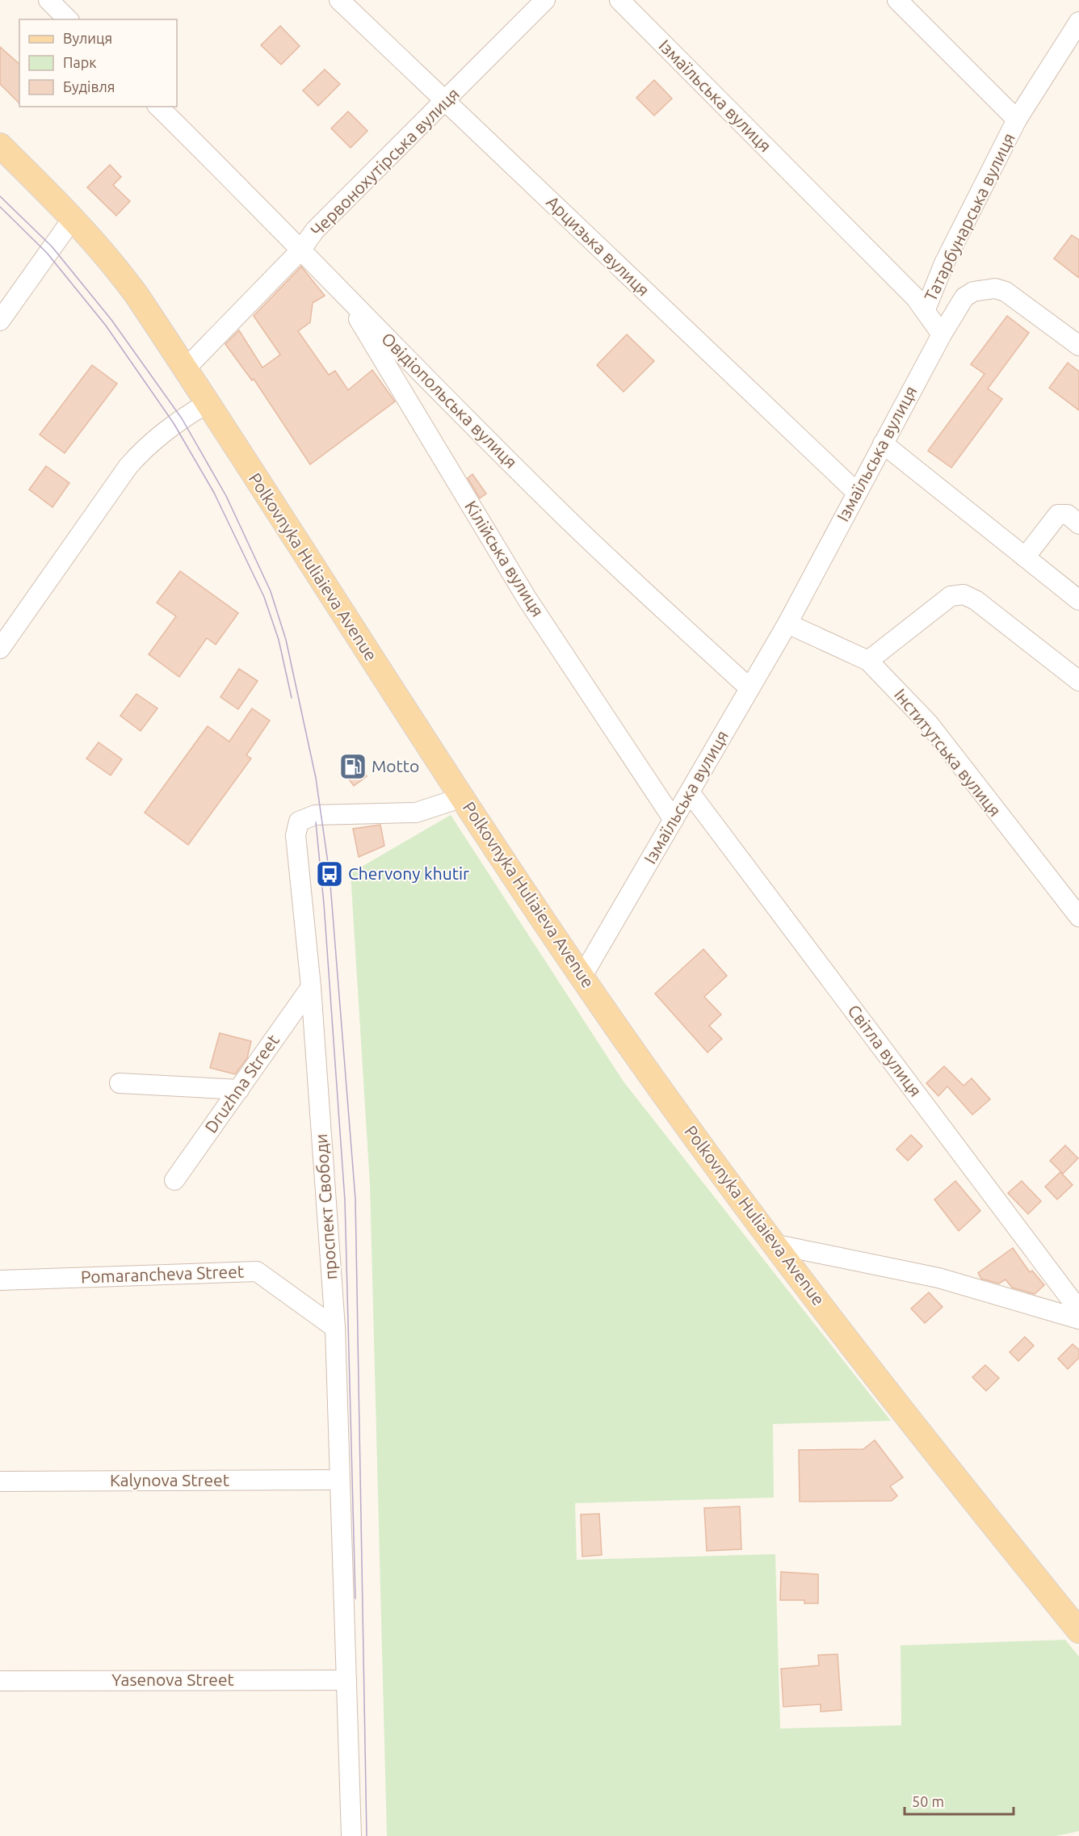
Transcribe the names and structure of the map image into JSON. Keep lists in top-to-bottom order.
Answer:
{
  "streets": {
    "main road": ["Polkovnyka Huliaieva Avenue"],
    "street": [
      "Ізмаїльська вулиця",
      "Червонохутірська вулиця",
      "Татарбунарська вулиця",
      "Арцизька вулиця",
      "Овідіопольська вулиця",
      "Кілійська вулиця",
      "Інститутська вулиця",
      "Світла вулиця",
      "Druzhna Street",
      "проспект Свободи",
      "Pomarancheva Street",
      "Kalynova Street",
      "Yasenova Street"
    ]
  },
  "crossings": [
    ["Ізмаїльська вулиця", "Татарбунарська вулиця"],
    ["Ізмаїльська вулиця", "Арцизька вулиця"],
    ["Ізмаїльська вулиця", "Овідіопольська вулиця"],
    ["Ізмаїльська вулиця", "Кілійська вулиця"],
    ["Ізмаїльська вулиця", "Polkovnyka Huliaieva Avenue"],
    ["Ізмаїльська вулиця", "Інститутська вулиця"],
    ["Ізмаїльська вулиця", "Світла вулиця"],
    ["Червонохутірська вулиця", "Арцизька вулиця"],
    ["Червонохутірська вулиця", "Овідіопольська вулиця"],
    ["Червонохутірська вулиця", "Polkovnyka Huliaieva Avenue"],
    ["Овідіопольська вулиця", "Кілійська вулиця"],
    ["Polkovnyka Huliaieva Avenue", "проспект Свободи"],
    ["Druzhna Street", "проспект Свободи"],
    ["проспект Свободи", "Pomarancheva Street"],
    ["проспект Свободи", "Kalynova Street"],
    ["проспект Свободи", "Yasenova Street"]
  ],
  "places": {
    "fuel station": ["Motto"],
    "bus stop": ["Chervony khutir"]
  },
  "legend": ["Вулиця", "Парк", "Будівля"],
  "scale_bar": "50 m"
}
